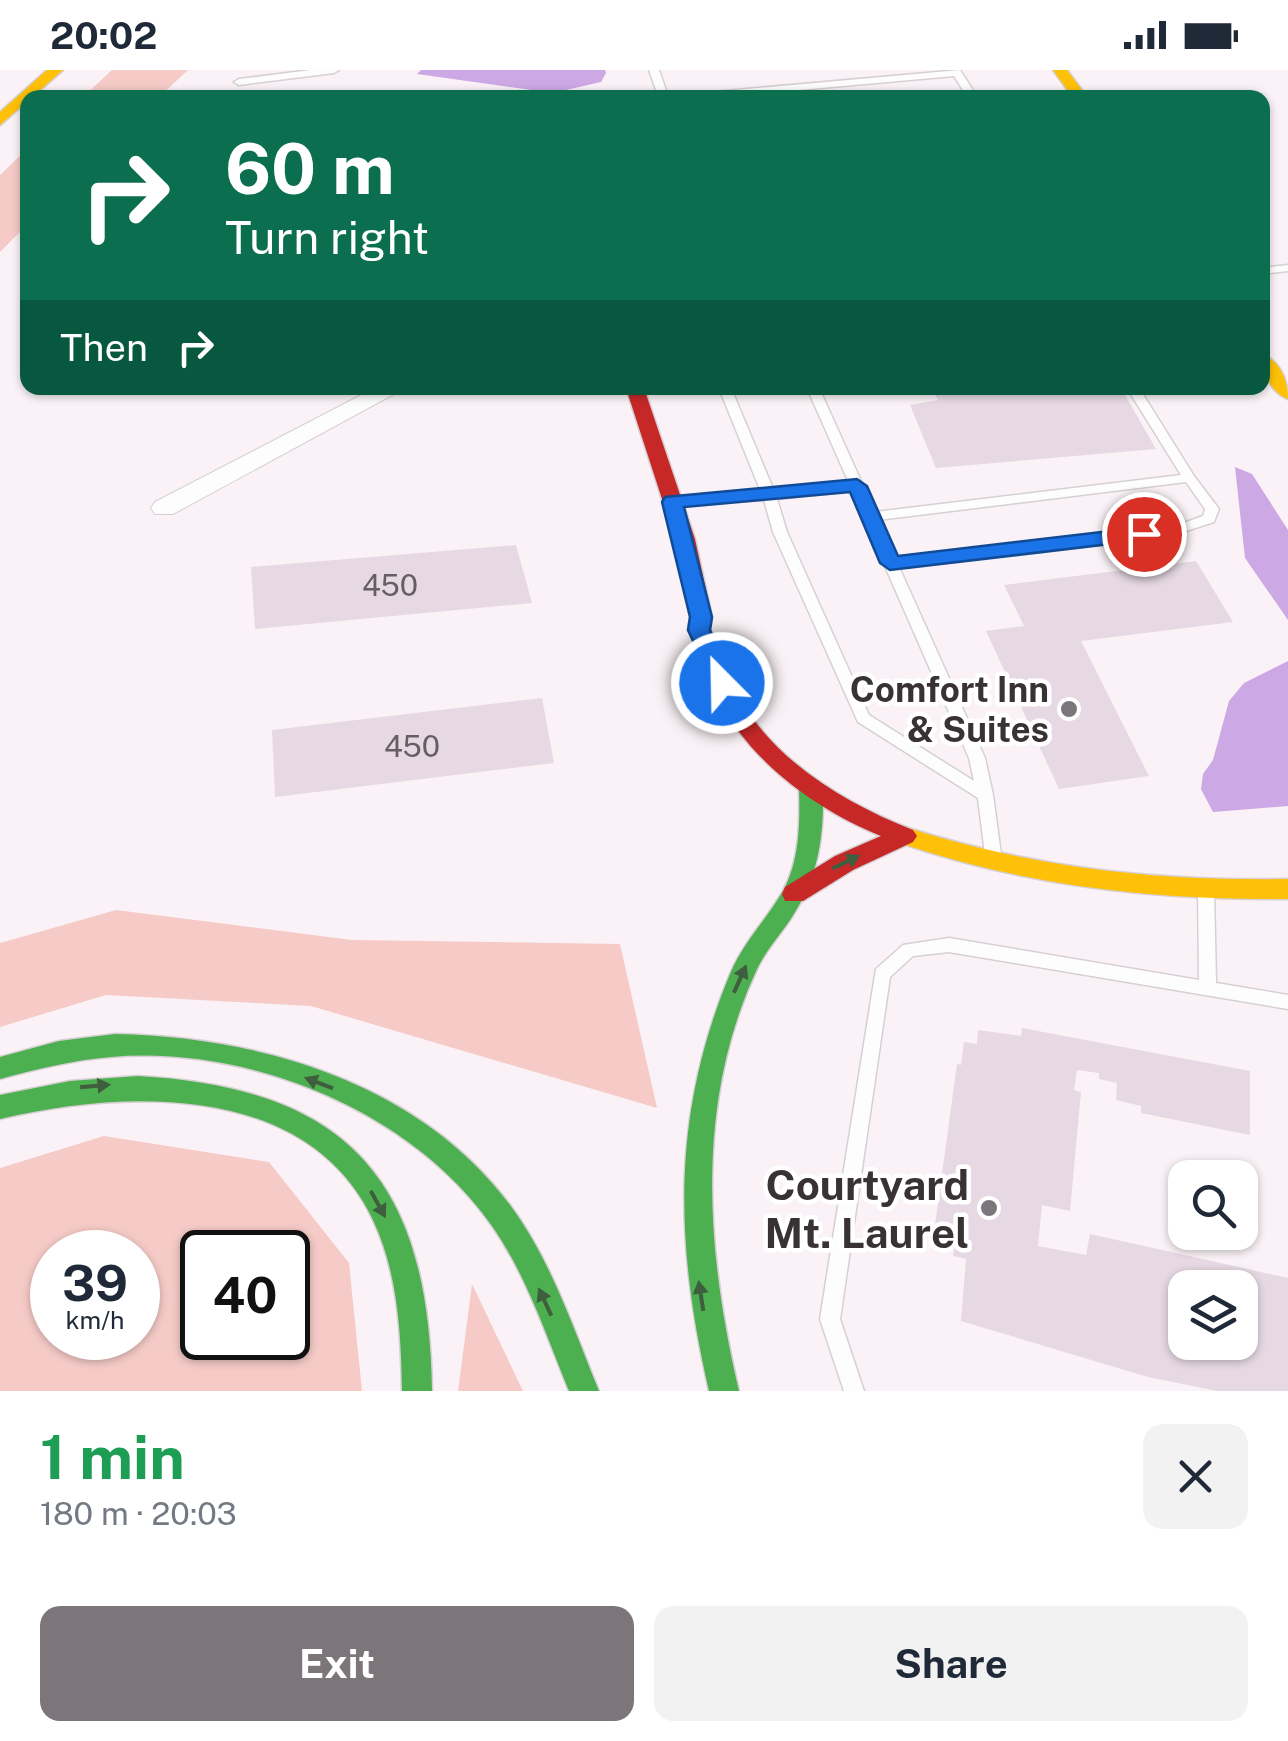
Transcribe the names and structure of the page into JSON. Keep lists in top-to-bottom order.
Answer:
{
  "places": ["Comfort Inn & Suites", "Courtyard Mt. Laurel"],
  "house_numbers": ["450", "450"],
  "page": {
    "status": "20:02",
    "turn": ["60 m", "Turn right"],
    "then": "Then",
    "speed": "39 km/h",
    "limit": "40",
    "heading": ["1 min", "180 m · 20:03"],
    "buttons": ["Exit", "Share"]
  }
}
